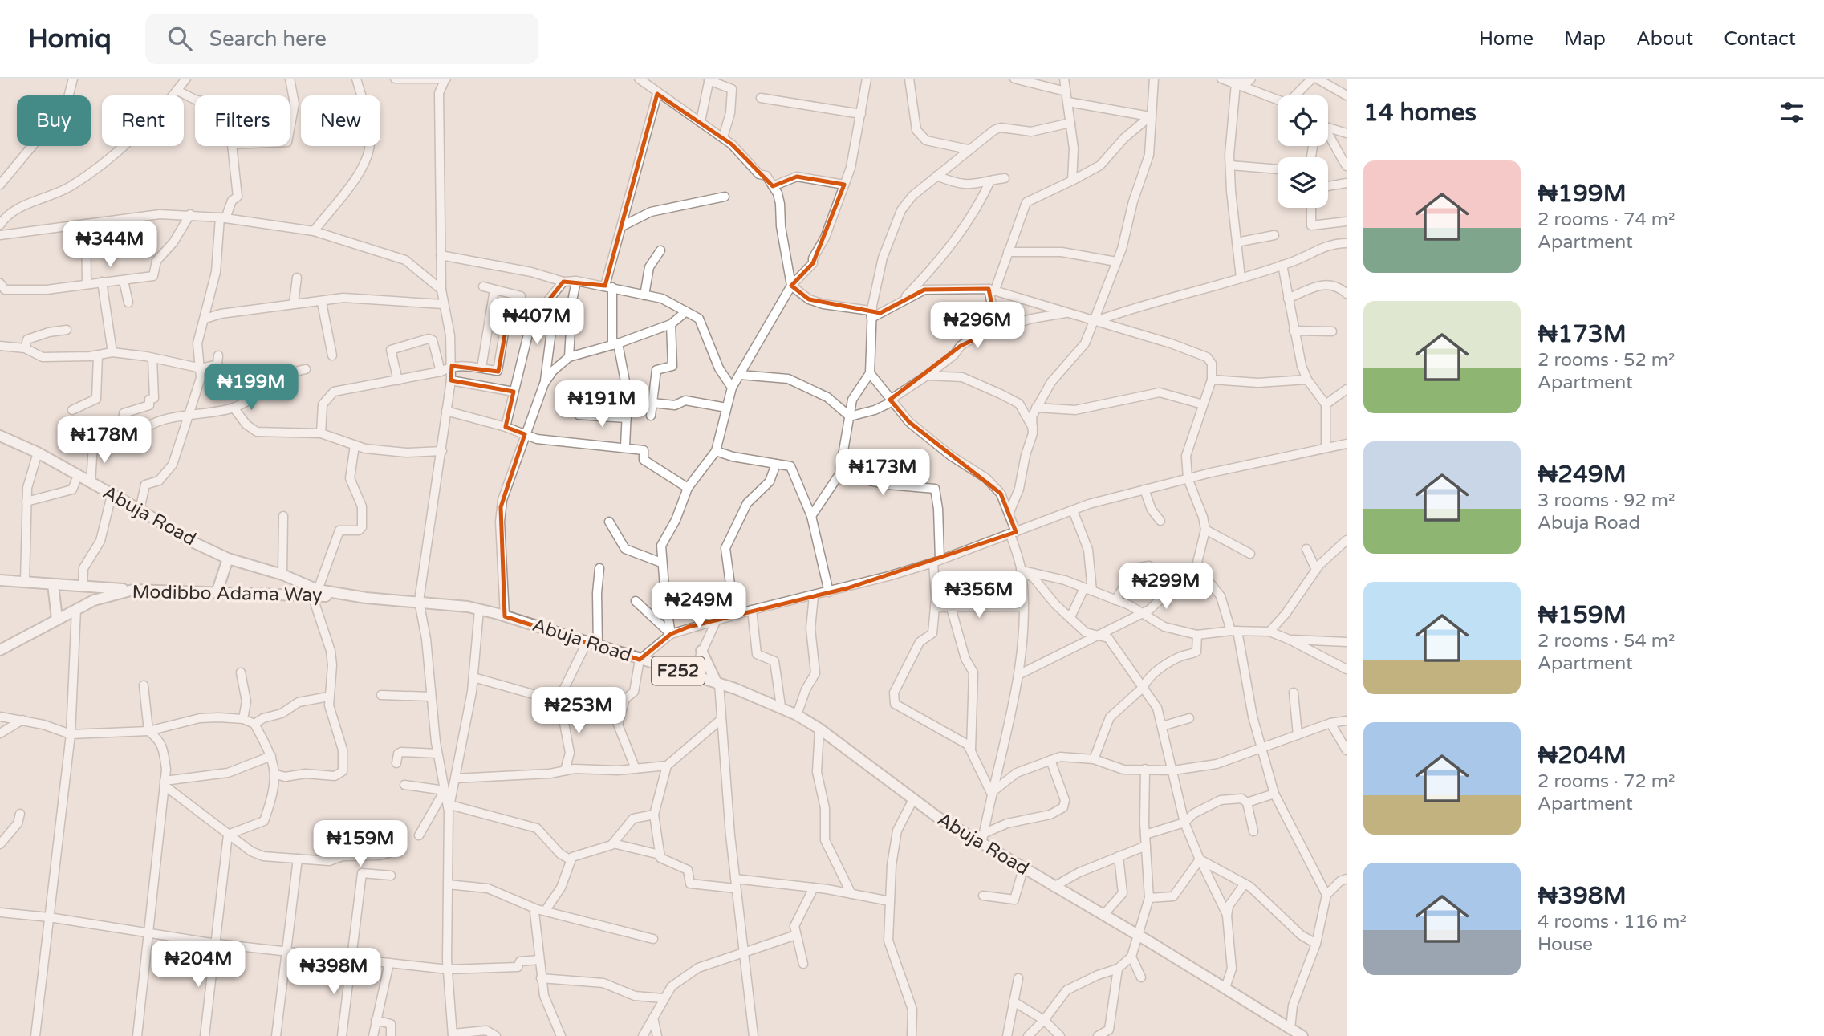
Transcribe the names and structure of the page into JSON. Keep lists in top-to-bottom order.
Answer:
{
  "streets": {
    "main road": ["Abuja Road", "Modibbo Adama Way", "F252"]
  },
  "crossings": [
    ["Abuja Road", "Modibbo Adama Way"]
  ],
  "page": {
    "header": "Homiq",
    "search": "Search here",
    "nav": [
      "Home",
      "Map",
      "About",
      "Contact"
    ],
    "heading": "14 homes",
    "chip": [
      "Buy",
      "Rent",
      "Filters",
      "New"
    ],
    "list": [
      {
        "name": "₦199M",
        "note": "2 rooms · 74 m² · Apartment"
      },
      {
        "name": "₦173M",
        "note": "2 rooms · 52 m² · Apartment"
      },
      {
        "name": "₦249M",
        "note": "3 rooms · 92 m² · Abuja Road"
      },
      {
        "name": "₦159M",
        "note": "2 rooms · 54 m² · Apartment"
      },
      {
        "name": "₦204M",
        "note": "2 rooms · 72 m² · Apartment"
      },
      {
        "name": "₦398M",
        "note": "4 rooms · 116 m² · House"
      }
    ],
    "price": [
      "₦344M",
      "₦407M",
      "₦296M",
      "₦199M",
      "₦191M",
      "₦178M",
      "₦173M",
      "₦299M",
      "₦356M",
      "₦249M",
      "₦253M",
      "₦159M",
      "₦204M",
      "₦398M"
    ]
  }
}
